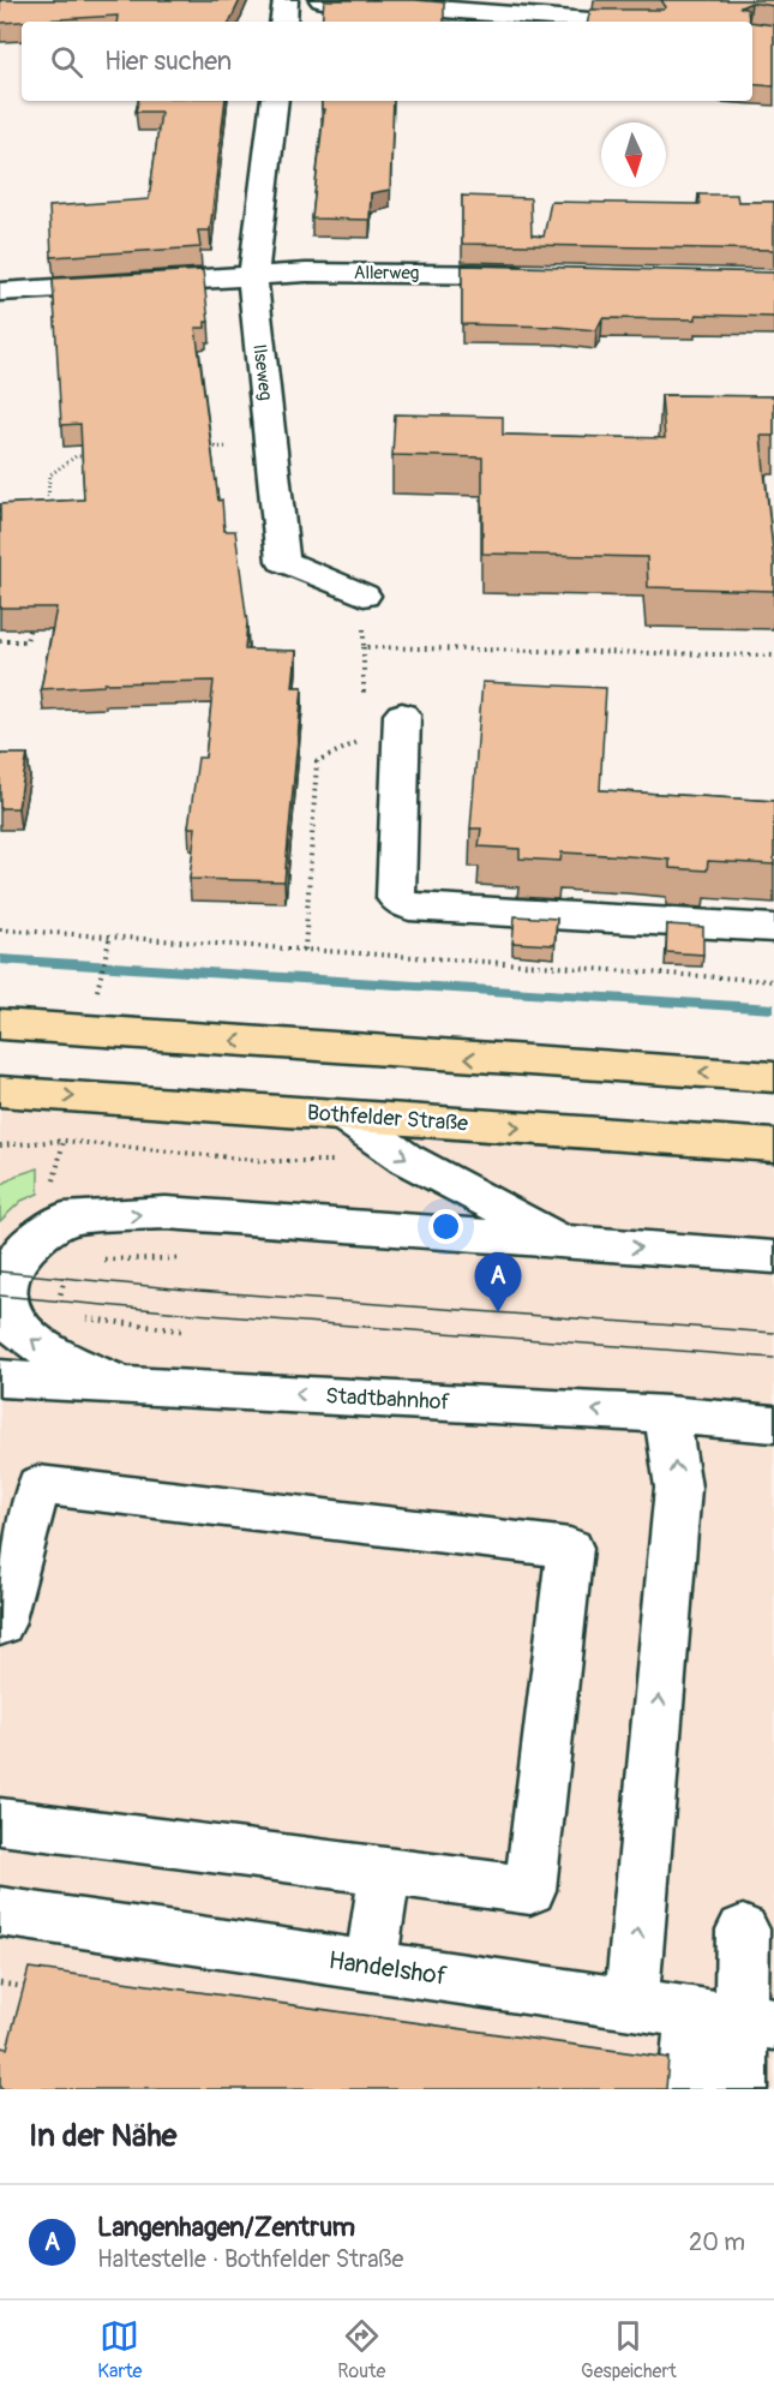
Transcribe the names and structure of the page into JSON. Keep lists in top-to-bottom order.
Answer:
{
  "streets": {
    "main road": ["Bothfelder Straße"],
    "street": [
      "Allerweg",
      "Ilseweg",
      "Stadtbahnhof",
      "Handelshof"
    ]
  },
  "crossings": [
    ["Allerweg", "Ilseweg"]
  ],
  "one_way": ["Stadtbahnhof"],
  "north": "bottom",
  "page": {
    "search": "Hier suchen",
    "pins": "A",
    "heading": "In der Nähe",
    "list": [
      {
        "mark": "A",
        "name": "Langenhagen/Zentrum",
        "note": "Haltestelle · Bothfelder Straße",
        "value": "20 m"
      }
    ],
    "nav": ["Karte", "Route", "Gespeichert"]
  }
}
